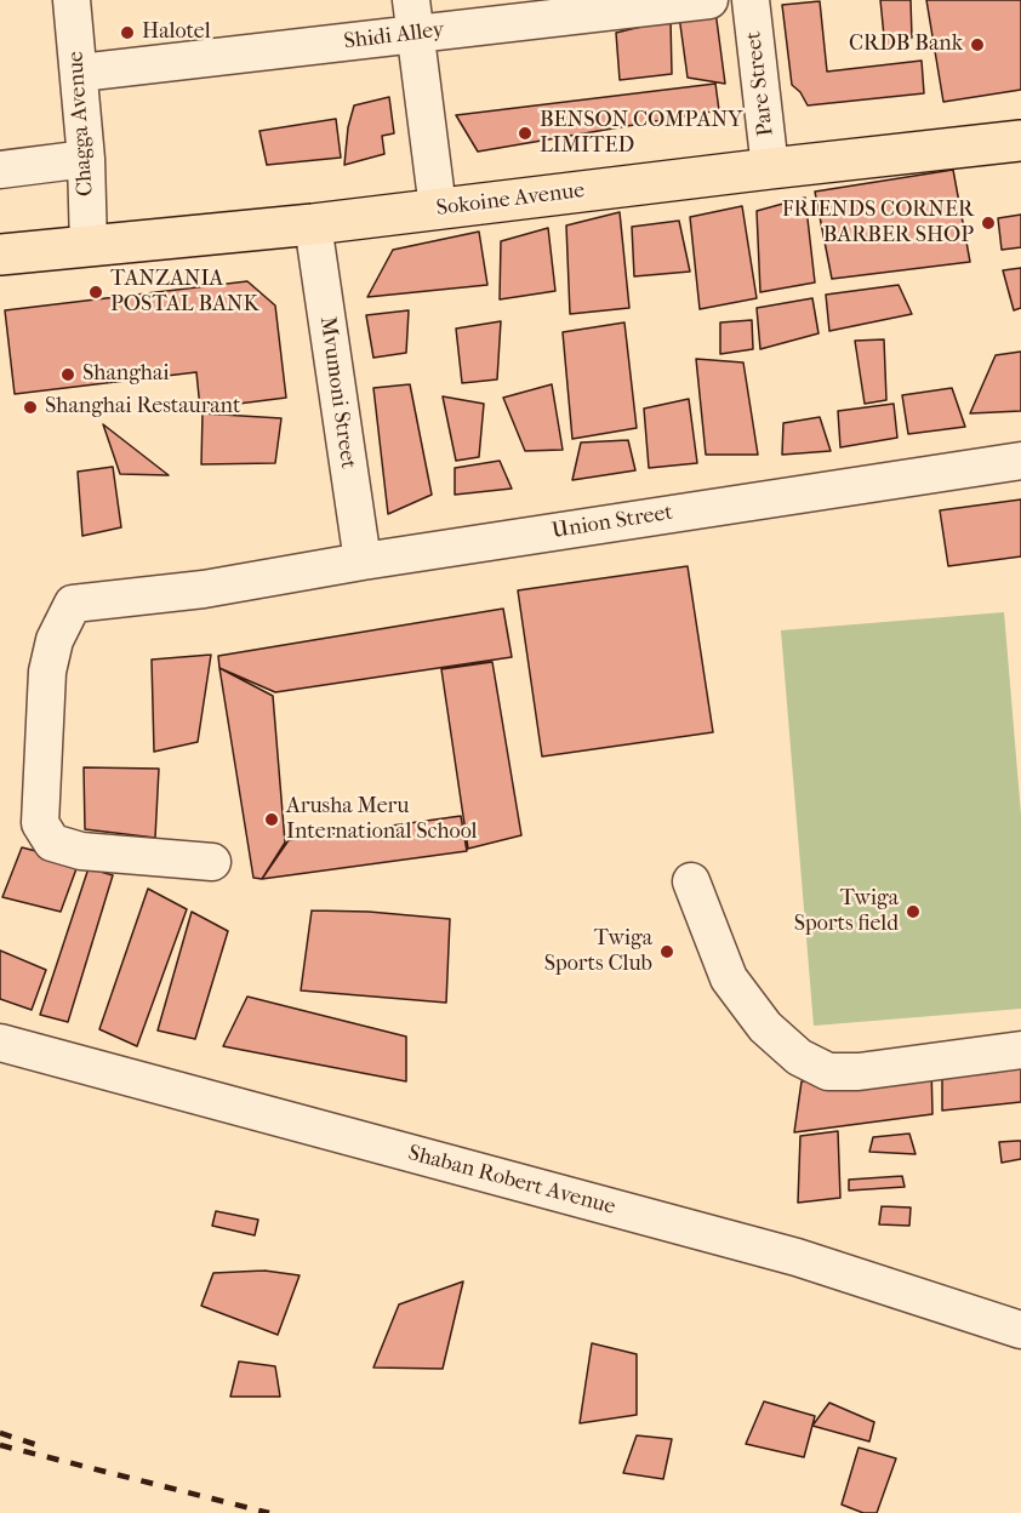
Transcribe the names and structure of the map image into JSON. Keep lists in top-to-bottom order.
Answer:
{
  "streets": {
    "main road": ["Sokoine Avenue"],
    "street": [
      "Shidi Alley",
      "Pare Street",
      "Chagga Avenue",
      "Mvumoni Street",
      "Union Street",
      "Shaban Robert Avenue"
    ]
  },
  "crossings": [
    ["Shidi Alley", "Chagga Avenue"],
    ["Pare Street", "Sokoine Avenue"],
    ["Chagga Avenue", "Sokoine Avenue"],
    ["Sokoine Avenue", "Mvumoni Street"],
    ["Mvumoni Street", "Union Street"]
  ],
  "places": [
    "Halotel",
    "CRDB Bank",
    "BENSON COMPANY LIMITED",
    "FRIENDS CORNER BARBER SHOP",
    "TANZANIA POSTAL BANK",
    "Shanghai",
    "Shanghai Restaurant",
    "Arusha Meru International School",
    "Twiga Sports field",
    "Twiga Sports Club"
  ]
}
